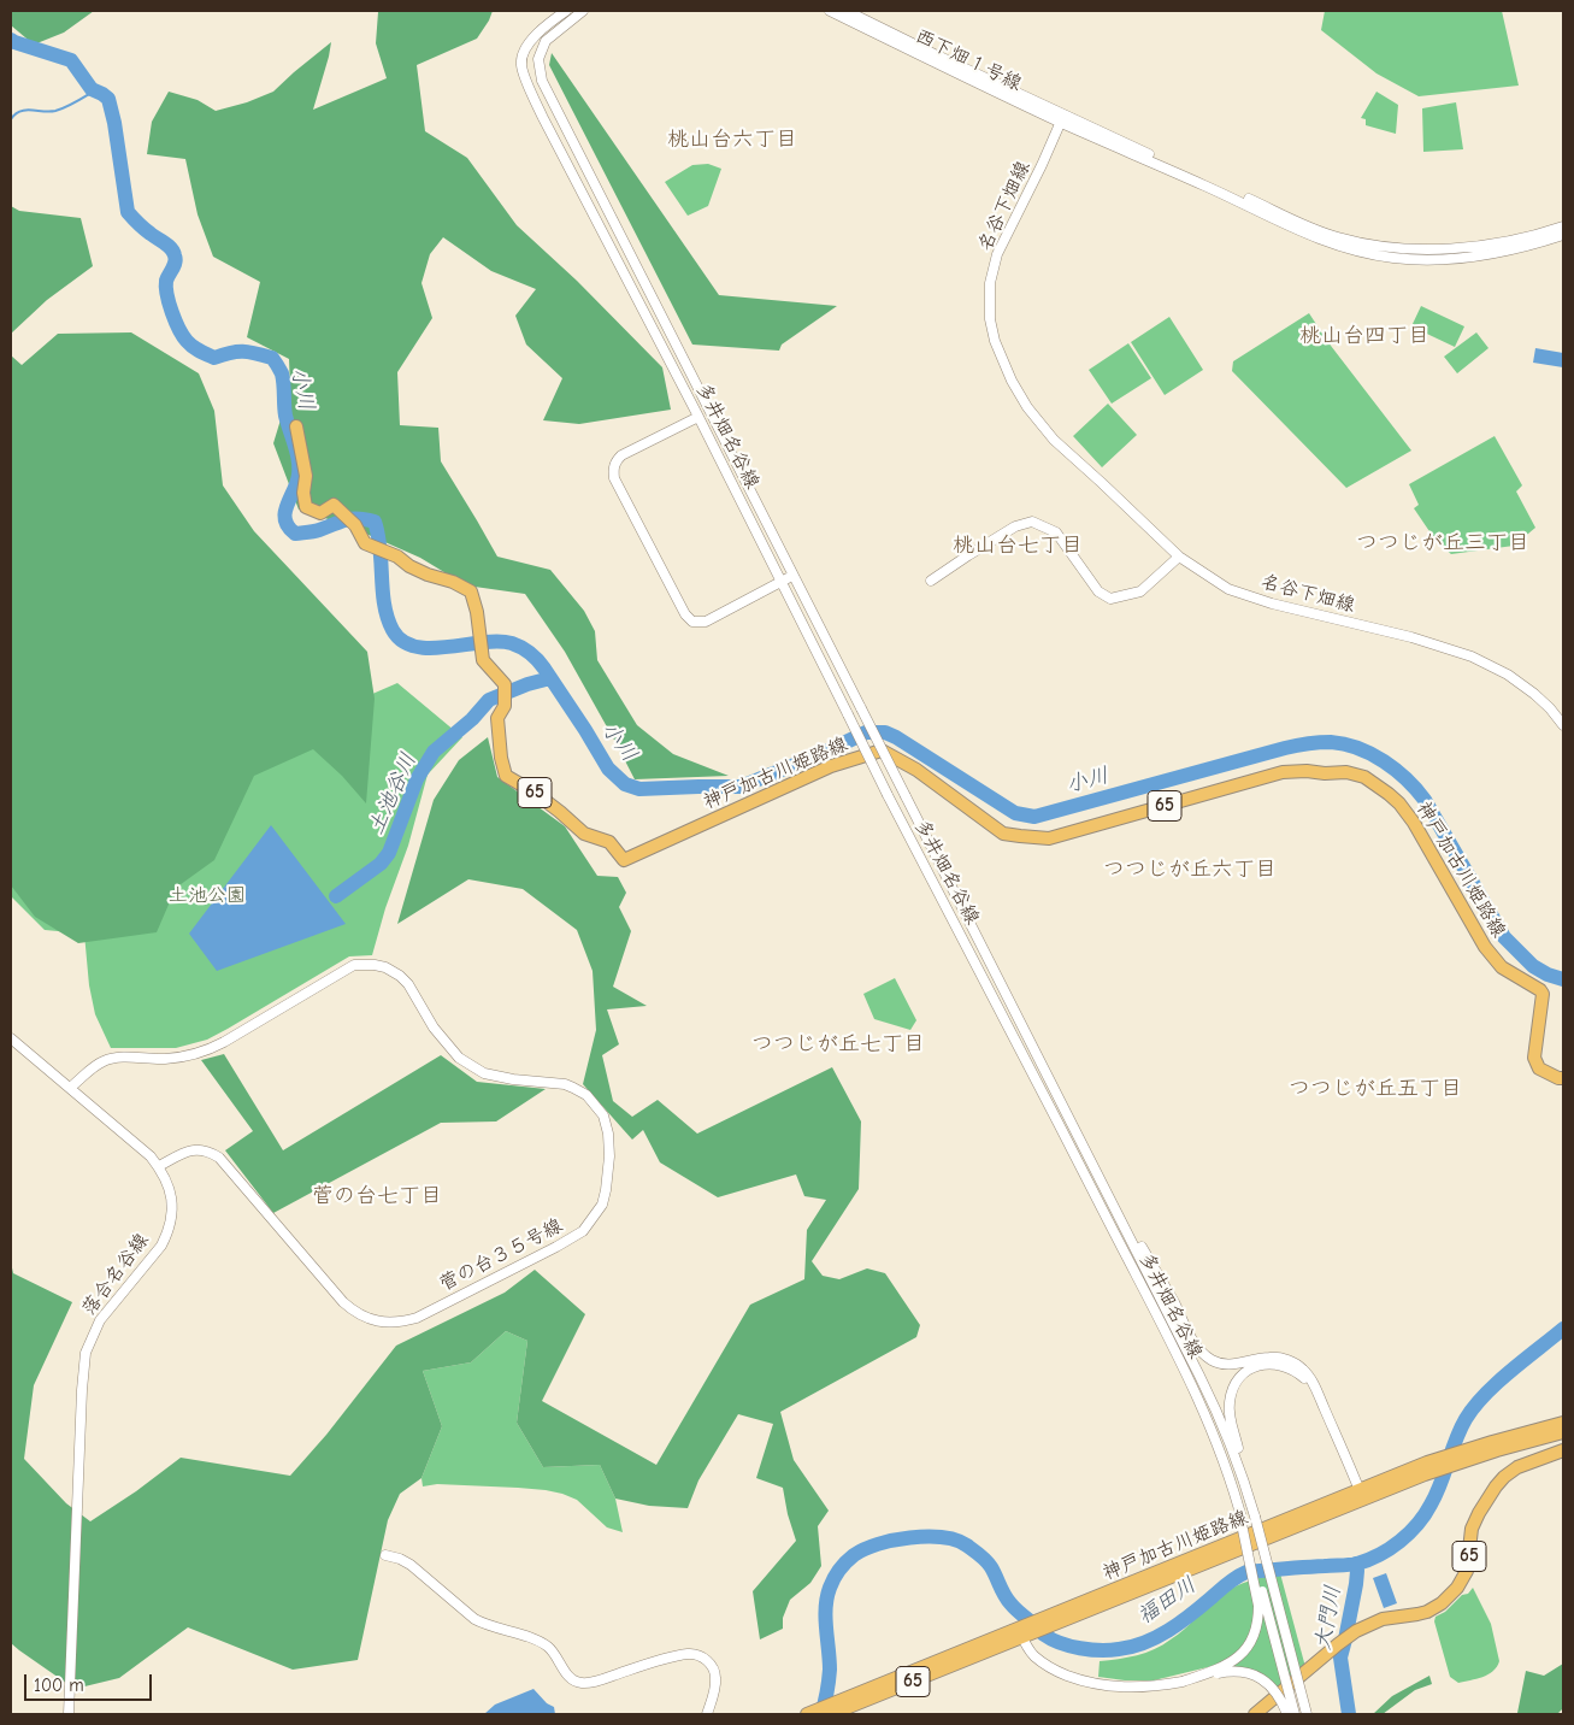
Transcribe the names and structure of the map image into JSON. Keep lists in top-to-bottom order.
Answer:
{
  "streets": {
    "main road": ["神戸加古川姫路線", "65"],
    "street": [
      "西下畑１号線",
      "名谷下畑線",
      "多井畑名谷線",
      "菅の台３５号線",
      "落合名谷線"
    ]
  },
  "crossings": [
    ["西下畑１号線", "名谷下畑線"],
    ["菅の台３５号線", "落合名谷線"]
  ],
  "districts": [
    "桃山台六丁目",
    "桃山台四丁目",
    "つつじが丘三丁目",
    "桃山台七丁目",
    "つつじが丘六丁目",
    "つつじが丘七丁目",
    "つつじが丘五丁目",
    "菅の台七丁目"
  ],
  "water": [
    "小川",
    "土池谷川",
    "福田川",
    "大門川"
  ],
  "parks": ["土池公園"],
  "scale_bar": "100 m"
}
